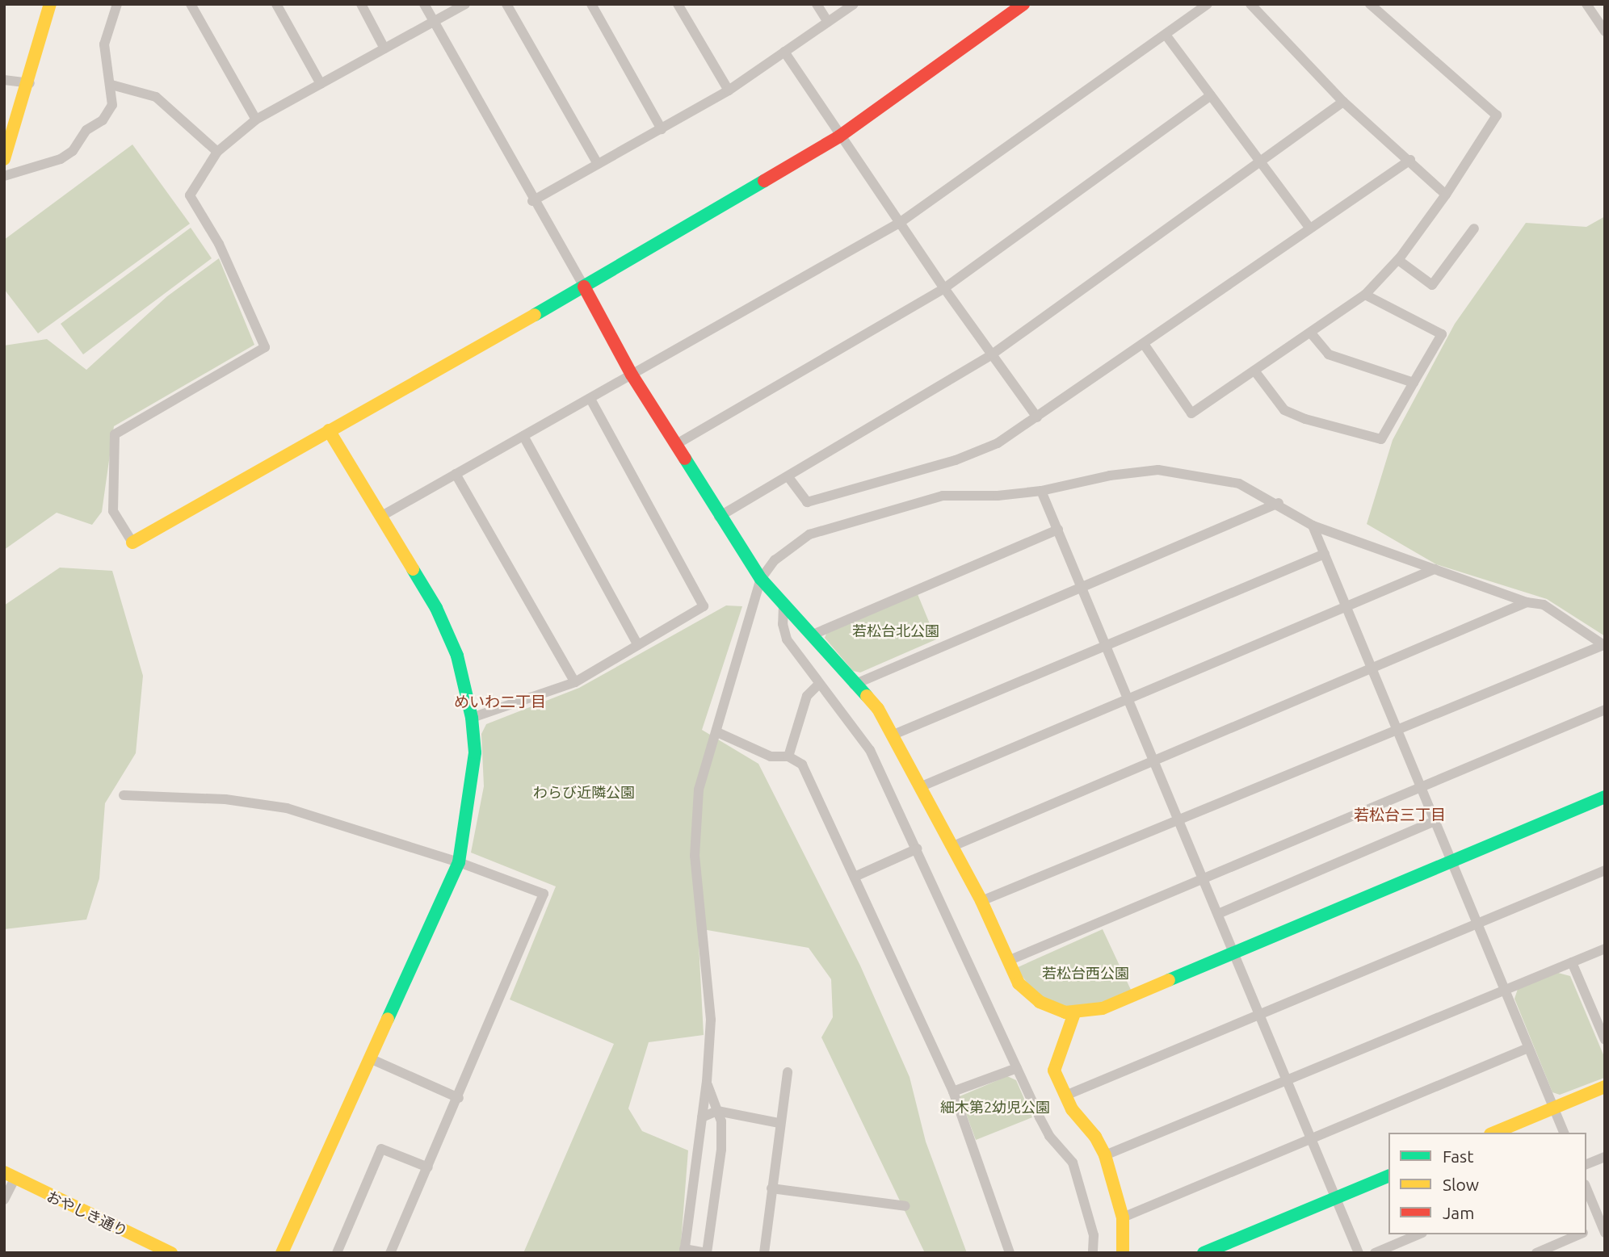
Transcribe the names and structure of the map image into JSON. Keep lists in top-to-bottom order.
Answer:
{
  "streets": {
    "street": ["おやしき通り"]
  },
  "districts": ["めいわ二丁目", "若松台三丁目"],
  "parks": [
    "若松台北公園",
    "わらび近隣公園",
    "若松台西公園",
    "細木第2幼児公園"
  ],
  "legend": ["Fast", "Slow", "Jam"]
}
